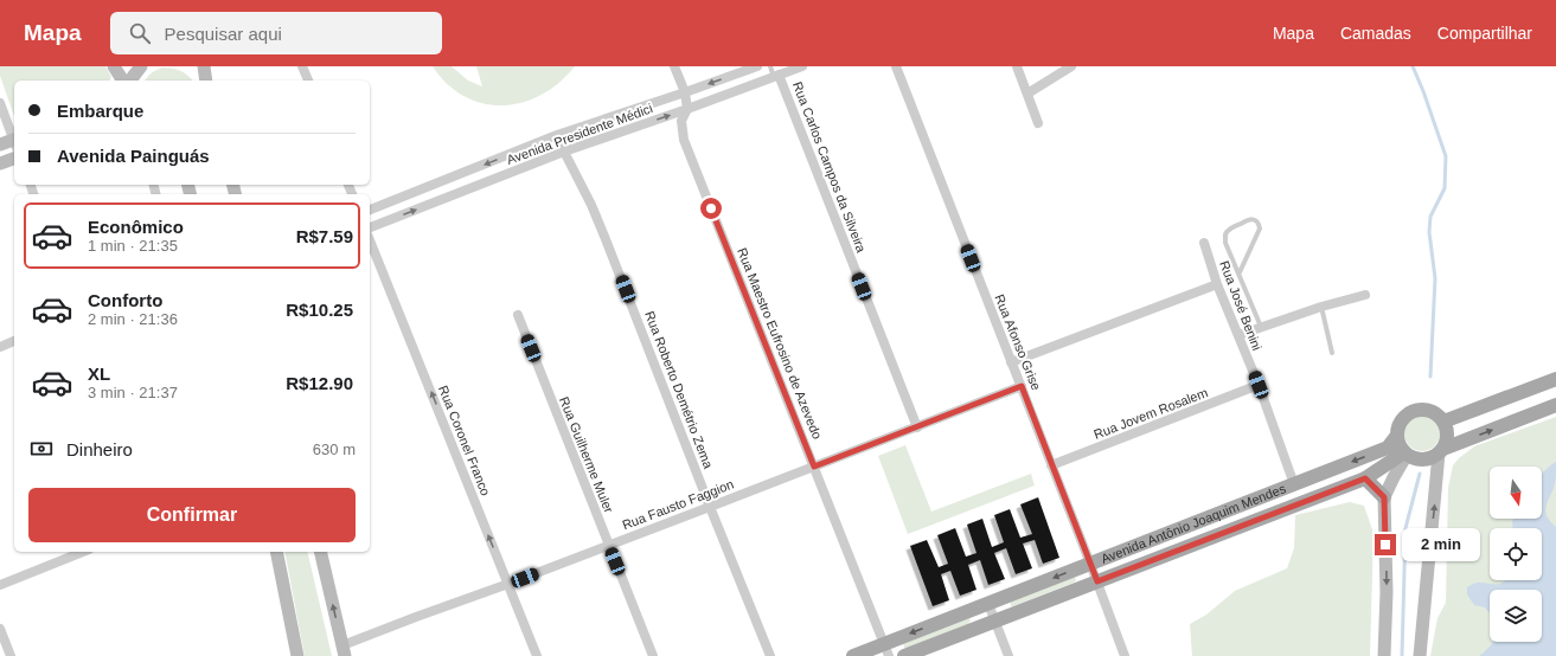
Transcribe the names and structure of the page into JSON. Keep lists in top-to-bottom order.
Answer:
{
  "streets": {
    "main road": ["Avenida Antônio Joaquim Mendes"],
    "street": [
      "Avenida Presidente Médici",
      "Rua Carlos Campos da Silveira",
      "Rua José Benini",
      "Rua Afonso Grise",
      "Rua Maestro Eufrosino de Azevedo",
      "Rua Roberto Demétrio Zema",
      "Rua Jovem Rosalem",
      "Rua Coronel Franco",
      "Rua Guilherme Muler",
      "Rua Fausto Faggion"
    ]
  },
  "crossings": [
    ["Avenida Presidente Médici", "Rua Carlos Campos da Silveira"],
    ["Avenida Presidente Médici", "Rua Maestro Eufrosino de Azevedo"],
    ["Avenida Presidente Médici", "Rua Roberto Demétrio Zema"],
    ["Rua Carlos Campos da Silveira", "Rua Fausto Faggion"],
    ["Rua José Benini", "Rua Jovem Rosalem"],
    ["Rua José Benini", "Avenida Antônio Joaquim Mendes"],
    ["Rua Afonso Grise", "Rua Jovem Rosalem"],
    ["Rua Afonso Grise", "Rua Fausto Faggion"],
    ["Rua Afonso Grise", "Avenida Antônio Joaquim Mendes"],
    ["Rua Maestro Eufrosino de Azevedo", "Rua Fausto Faggion"],
    ["Rua Maestro Eufrosino de Azevedo", "Avenida Antônio Joaquim Mendes"],
    ["Rua Roberto Demétrio Zema", "Rua Fausto Faggion"],
    ["Rua Coronel Franco", "Rua Fausto Faggion"],
    ["Rua Guilherme Muler", "Rua Fausto Faggion"]
  ],
  "one_way": ["Rua Coronel Franco"],
  "north": "bottom",
  "page": {
    "header": "Mapa",
    "search": "Pesquisar aqui",
    "nav": ["Mapa", "Camadas", "Compartilhar"],
    "banner": ["Embarque", "Avenida Painguás"],
    "list": [
      {
        "name": "Econômico",
        "note": "1 min · 21:35",
        "value": "R$7.59"
      },
      {
        "name": "Conforto",
        "note": "2 min · 21:36",
        "value": "R$10.25"
      },
      {
        "name": "XL",
        "note": "3 min · 21:37",
        "value": "R$12.90"
      }
    ],
    "pay": ["Dinheiro", "630 m"],
    "buttons": "Confirmar",
    "bubble": "2 min"
  }
}
